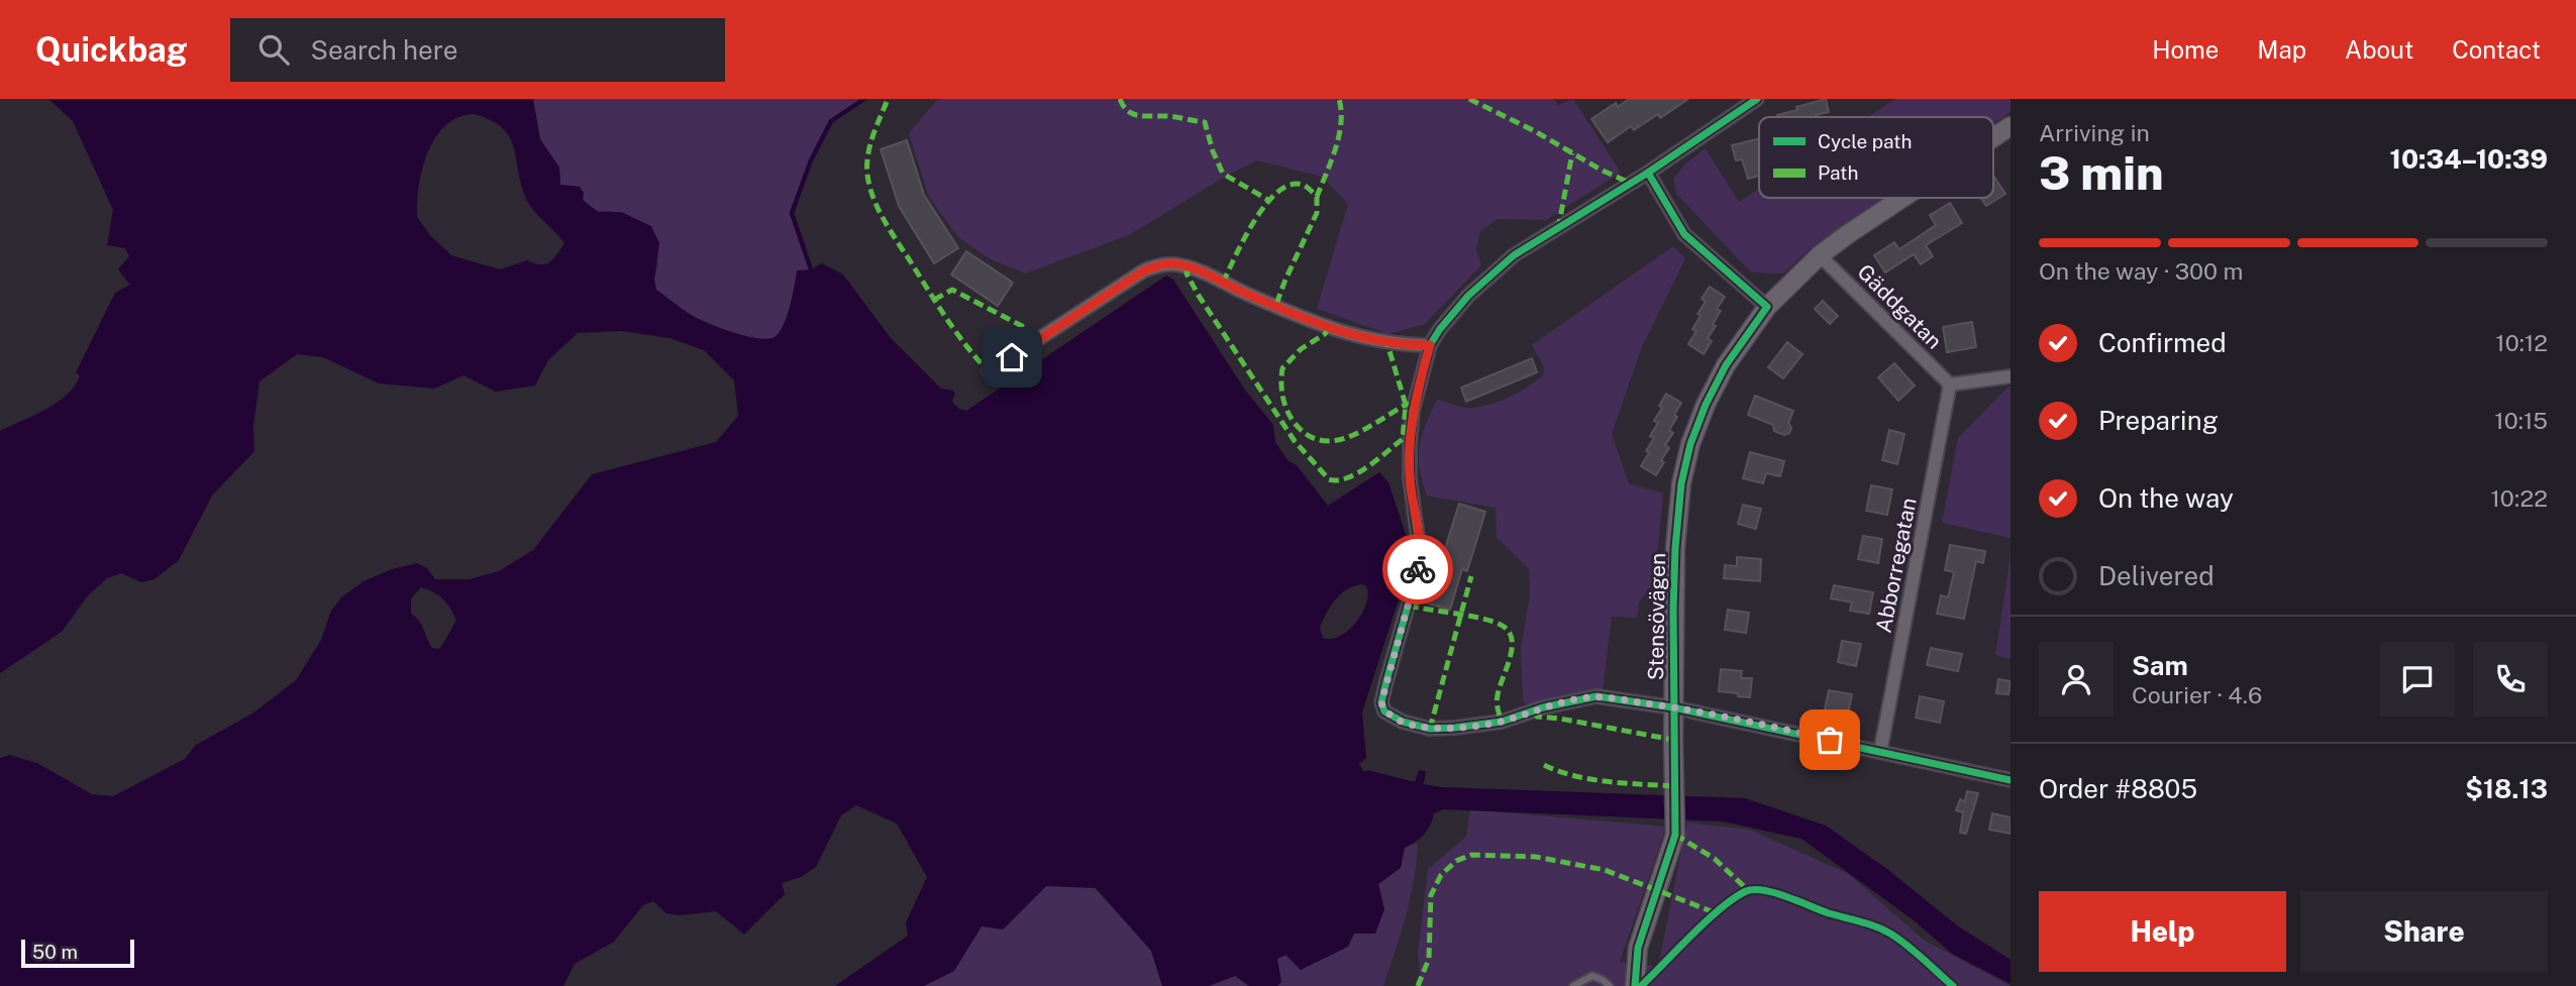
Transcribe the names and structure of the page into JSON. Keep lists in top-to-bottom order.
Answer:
{
  "streets": {
    "street": ["Gäddgatan", "Abborregatan", "Stensövägen"]
  },
  "crossings": [
    ["Gäddgatan", "Abborregatan"],
    ["Gäddgatan", "Stensövägen"]
  ],
  "legend": ["Cycle path", "Path"],
  "scale_bar": "50 m",
  "page": {
    "header": "Quickbag",
    "search": "Search here",
    "nav": [
      "Home",
      "Map",
      "About",
      "Contact"
    ],
    "heading": ["3 min", "Arriving in", "10:34–10:39"],
    "panel": [
      "Sam",
      "Courier · 4.6",
      "Order #8805",
      "$18.13"
    ],
    "bar": "On the way · 300 m",
    "list": [
      ["Confirmed", "10:12"],
      ["Preparing", "10:15"],
      ["On the way", "10:22"],
      "Delivered"
    ],
    "buttons": ["Help", "Share"],
    "scale": "50 m"
  }
}
